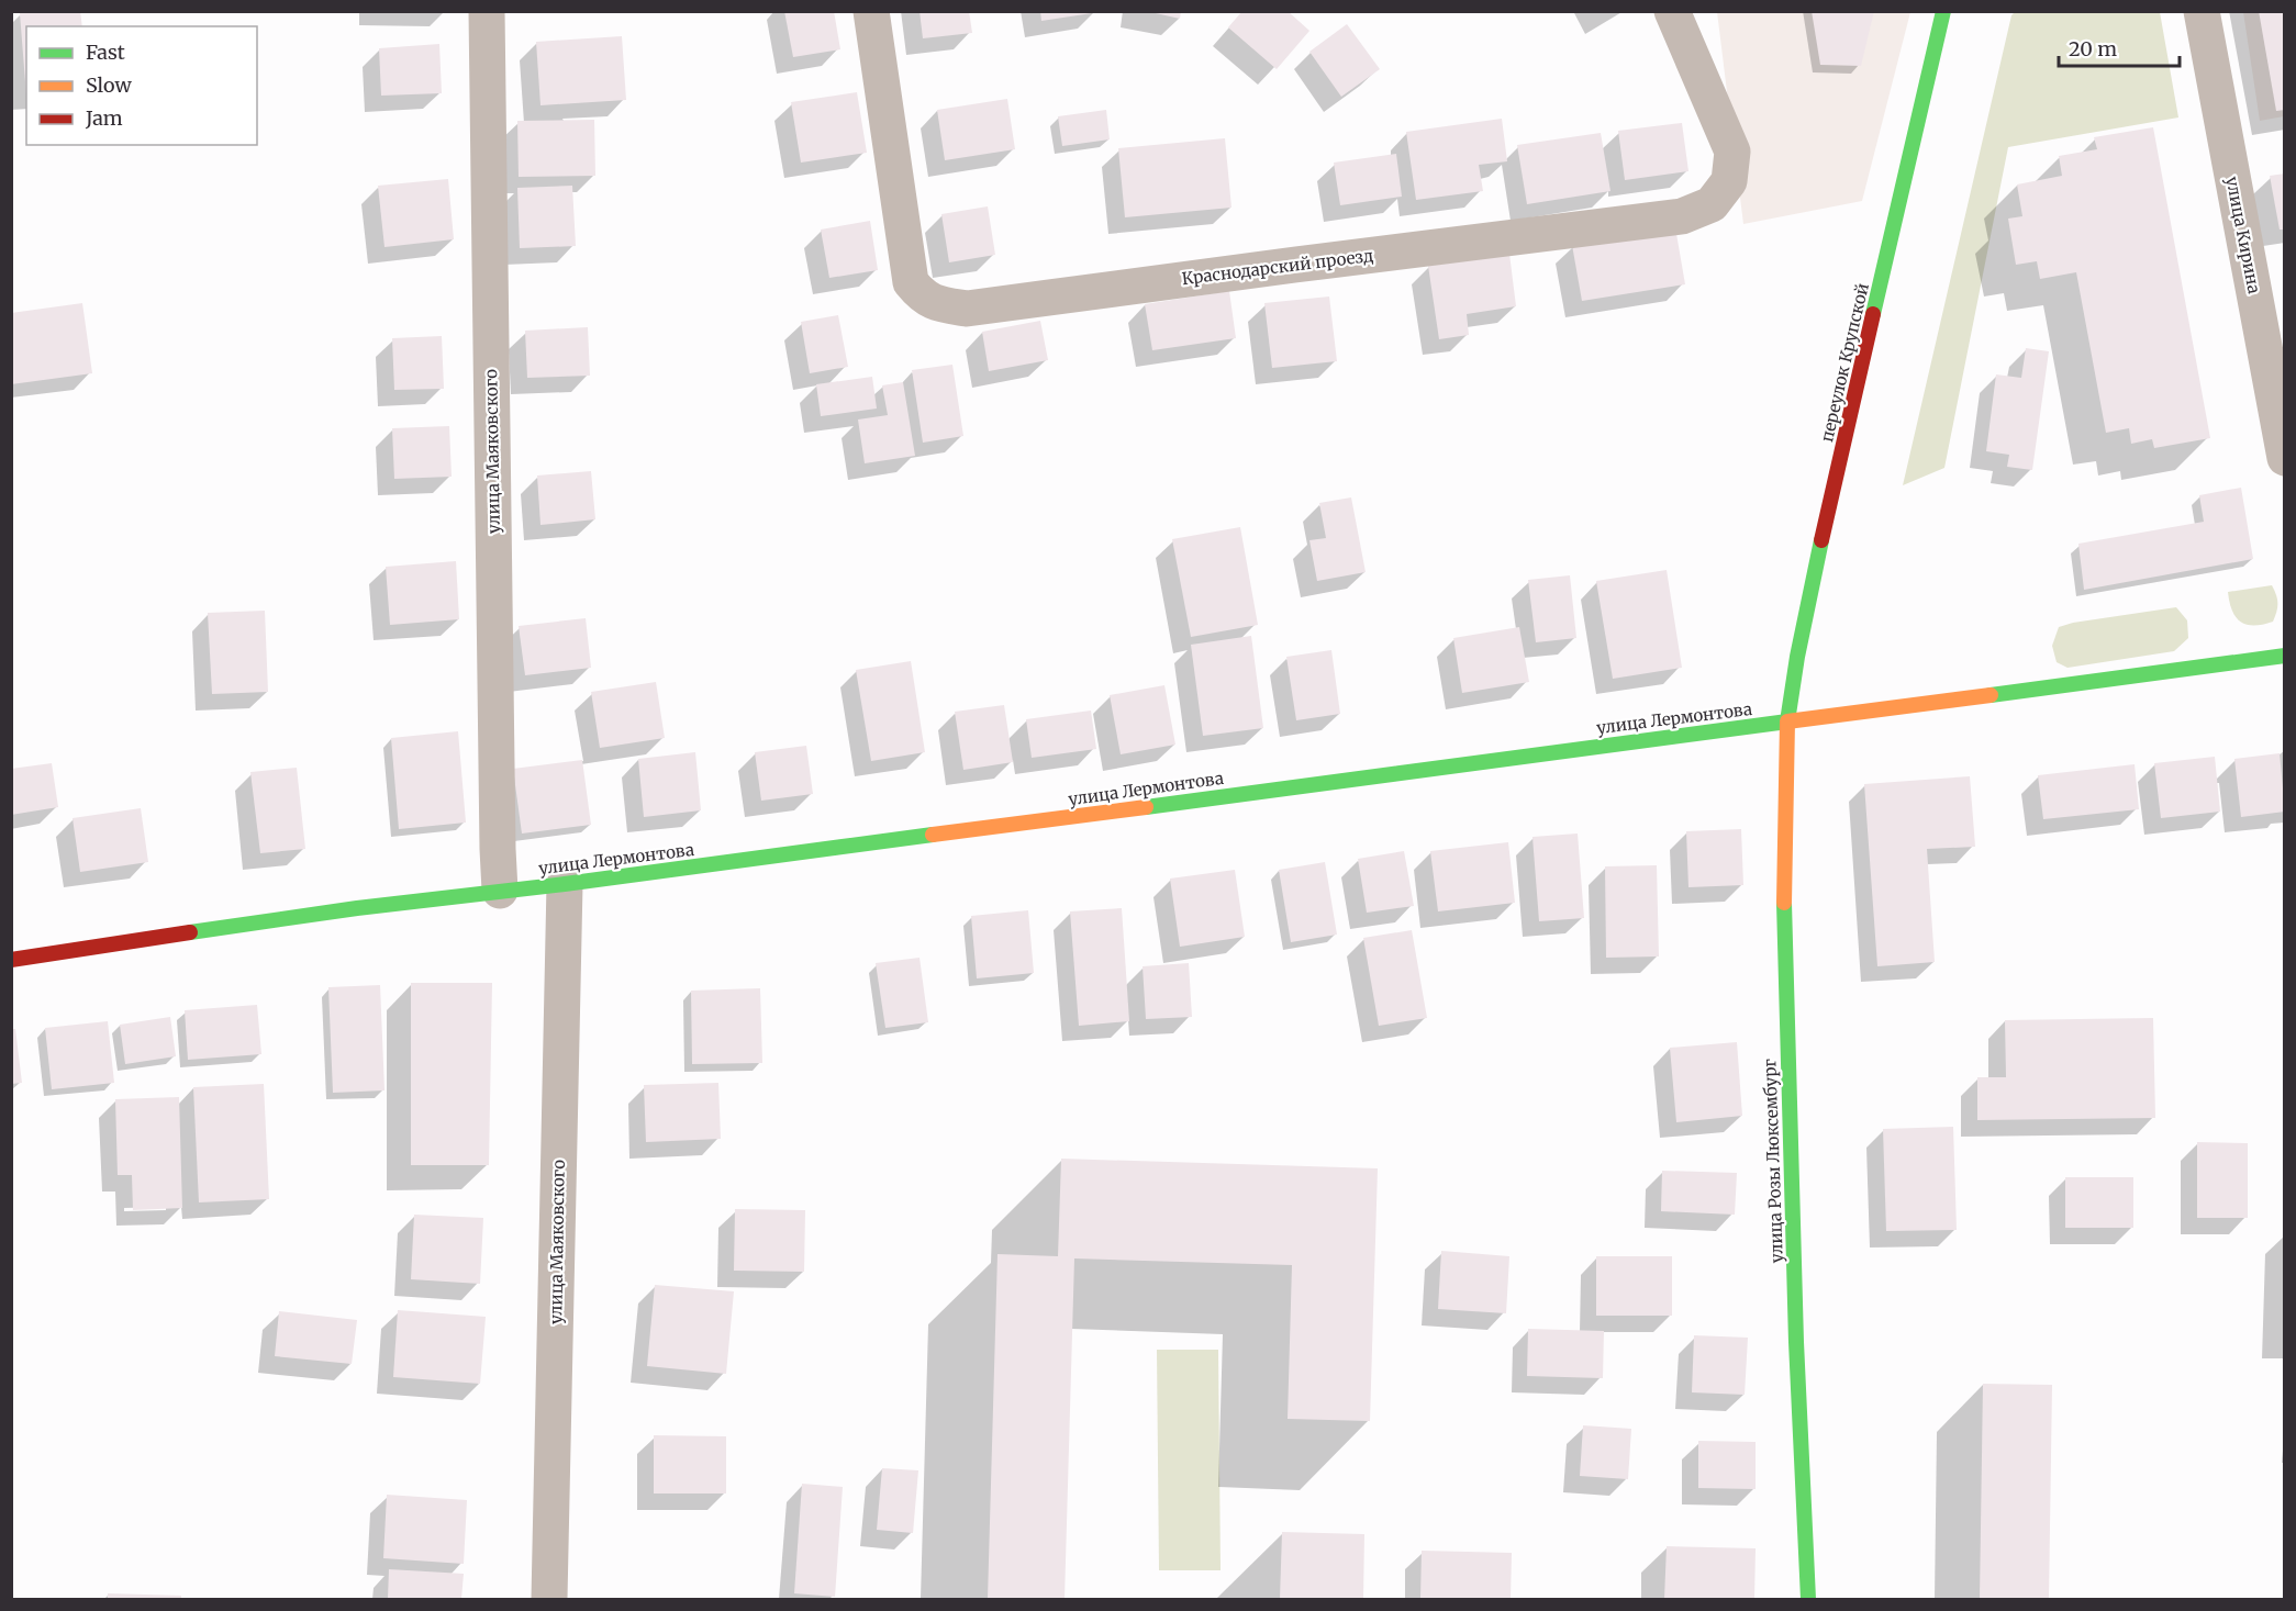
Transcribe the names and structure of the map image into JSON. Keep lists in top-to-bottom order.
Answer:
{
  "streets": {
    "main road": ["переулок Крупской", "улица Лермонтова", "улица Розы Люксембург"],
    "street": ["улица Кирина", "Краснодарский проезд", "улица Маяковского"]
  },
  "crossings": [
    ["переулок Крупской", "улица Лермонтова"],
    ["переулок Крупской", "улица Розы Люксембург"],
    ["улица Маяковского", "улица Лермонтова"],
    ["улица Лермонтова", "улица Розы Люксембург"]
  ],
  "legend": ["Fast", "Slow", "Jam"],
  "scale_bar": "20 m"
}
